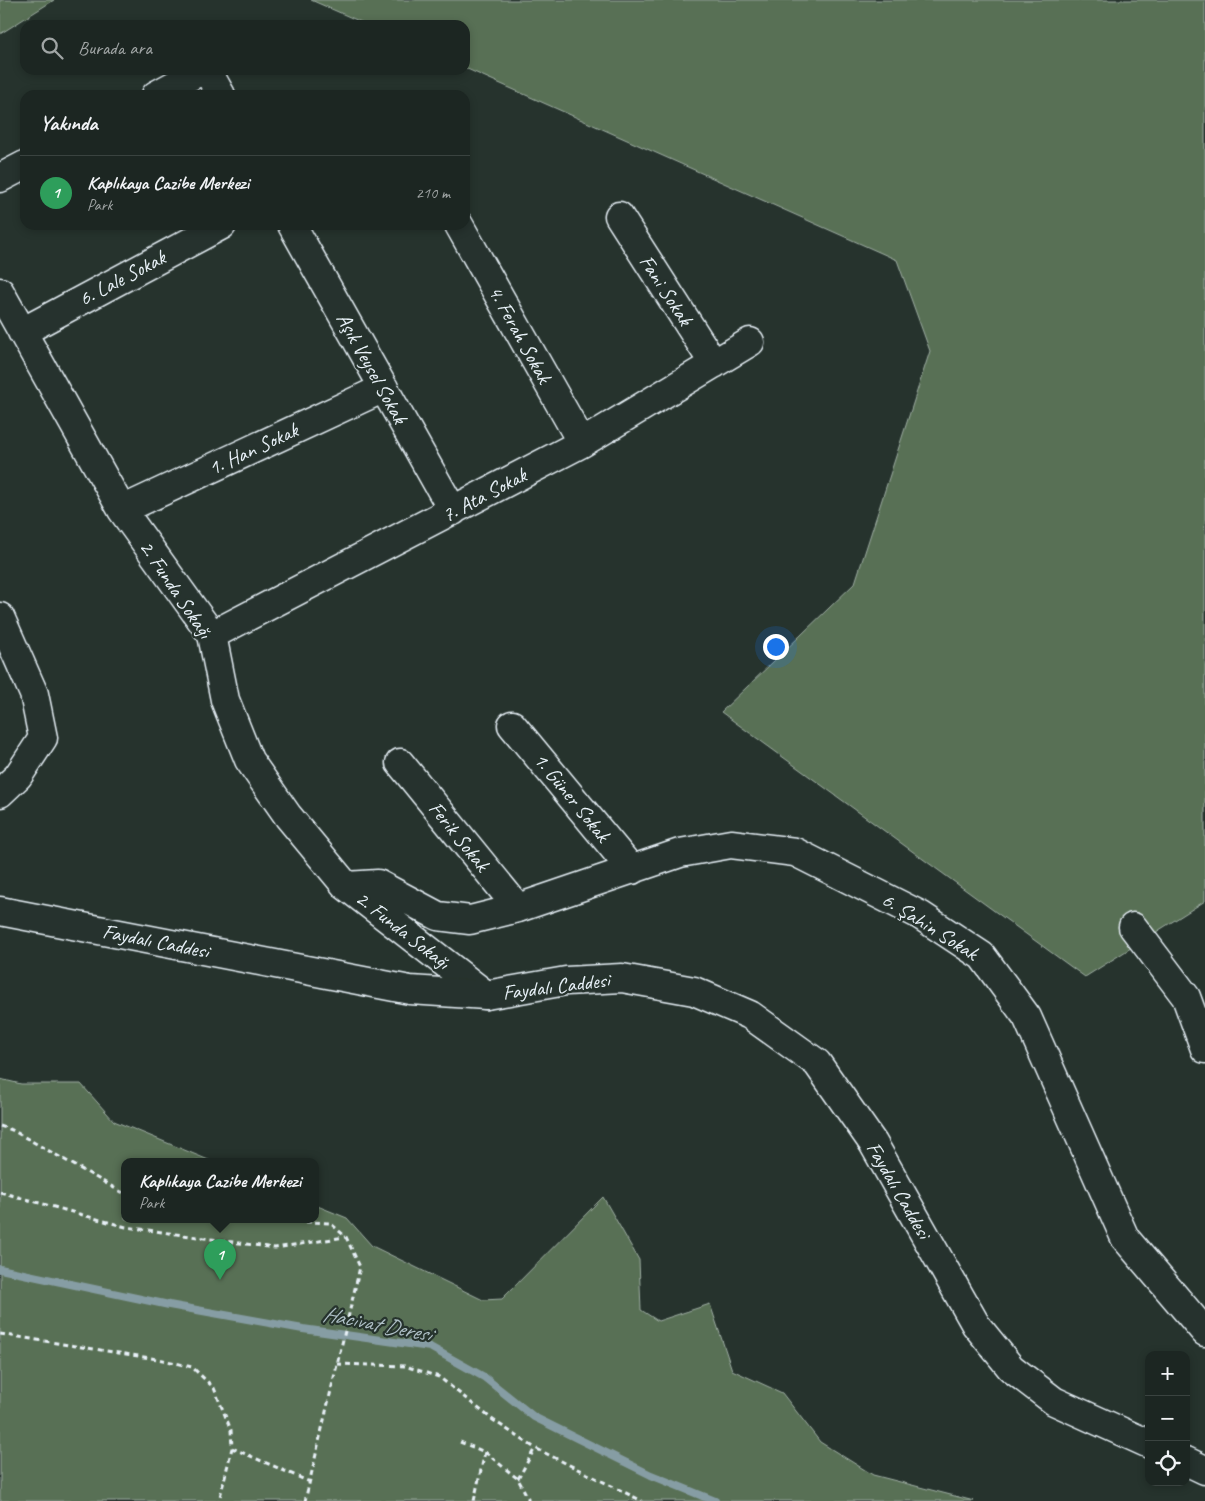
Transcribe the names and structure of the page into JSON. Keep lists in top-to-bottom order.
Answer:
{
  "streets": {
    "street": [
      "6. Lale Sokak",
      "Fani Sokak",
      "4. Ferah Sokak",
      "Aşık Veysel Sokak",
      "1. Han Sokak",
      "7. Ata Sokak",
      "2. Funda Sokağı",
      "1. Güner Sokak",
      "Ferik Sokak",
      "6. Şahin Sokak",
      "Faydalı Caddesi"
    ]
  },
  "crossings": [
    ["6. Lale Sokak", "2. Funda Sokağı"],
    ["Fani Sokak", "7. Ata Sokak"],
    ["4. Ferah Sokak", "7. Ata Sokak"],
    ["Aşık Veysel Sokak", "1. Han Sokak"],
    ["Aşık Veysel Sokak", "7. Ata Sokak"],
    ["1. Han Sokak", "2. Funda Sokağı"],
    ["7. Ata Sokak", "2. Funda Sokağı"],
    ["2. Funda Sokağı", "6. Şahin Sokak"],
    ["2. Funda Sokağı", "Faydalı Caddesi"],
    ["1. Güner Sokak", "6. Şahin Sokak"],
    ["Ferik Sokak", "6. Şahin Sokak"]
  ],
  "water": ["Hacivat Deresi"],
  "page": {
    "search": "Burada ara",
    "heading": "Yakında",
    "list": [
      {
        "mark": "1",
        "name": "Kaplıkaya Cazibe Merkezi",
        "note": "Park",
        "value": "210 m"
      }
    ],
    "popup": ["Kaplıkaya Cazibe Merkezi", "Park"],
    "pins": "1",
    "map_buttons": ["+", "−"]
  }
}
